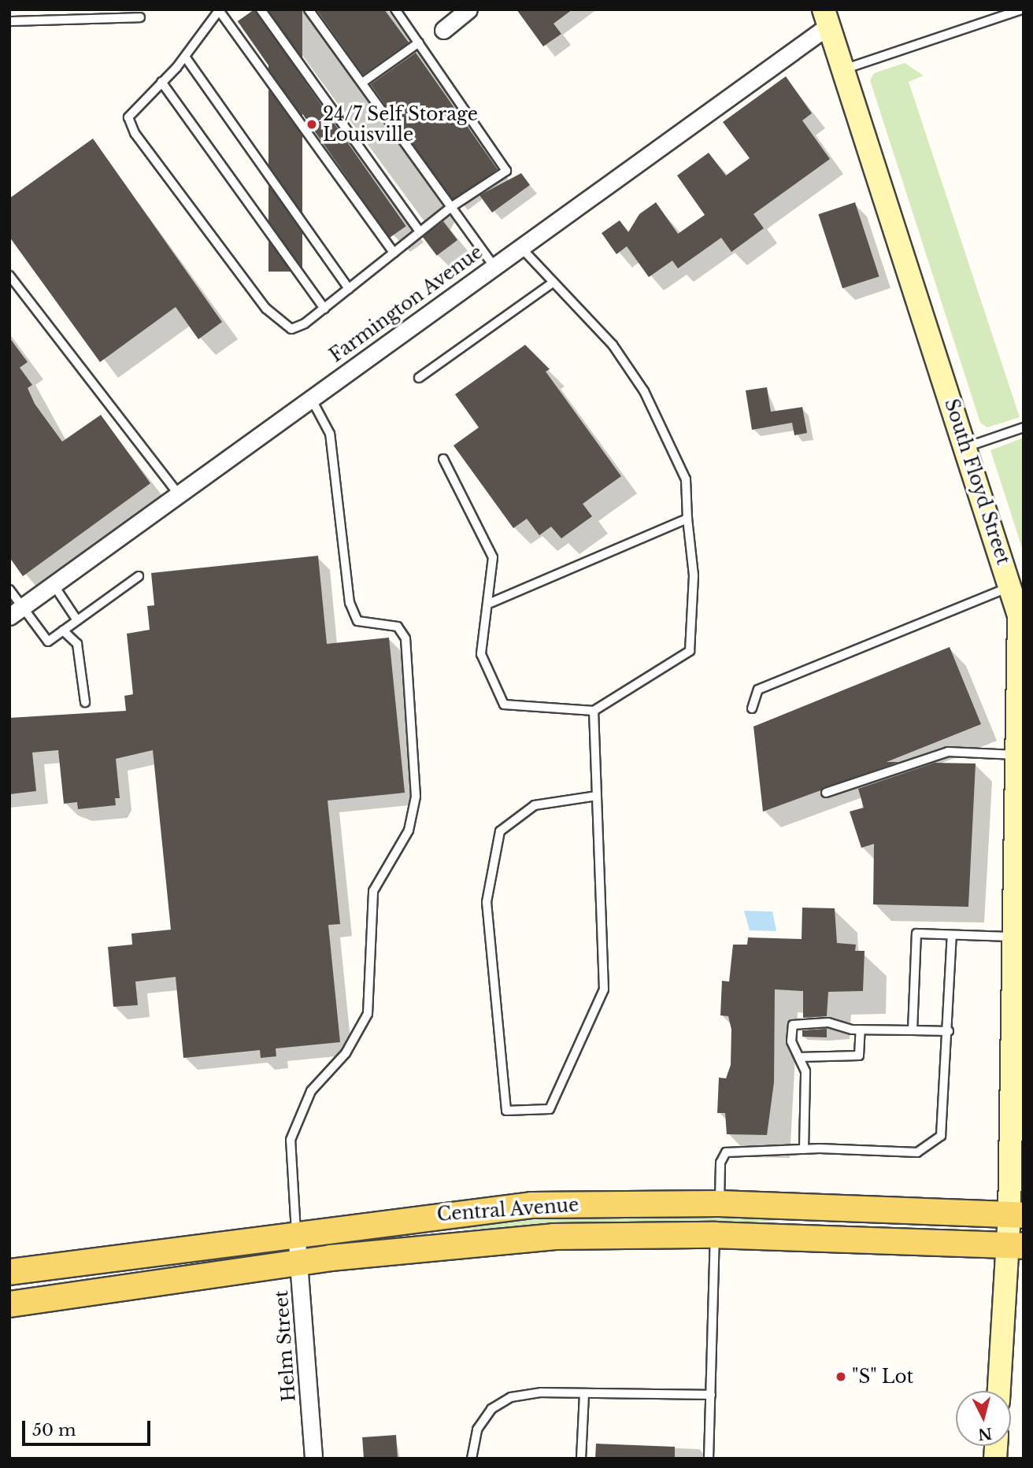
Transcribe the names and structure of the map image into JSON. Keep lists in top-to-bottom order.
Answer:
{
  "streets": {
    "main road": ["Central Avenue"],
    "street": ["Farmington Avenue", "South Floyd Street", "Helm Street"]
  },
  "crossings": [
    ["Farmington Avenue", "South Floyd Street"],
    ["South Floyd Street", "Central Avenue"],
    ["Central Avenue", "Helm Street"]
  ],
  "places": ["24/7 Self Storage Louisville", "\"S\" Lot"],
  "scale_bar": "50 m",
  "north": "bottom"
}
